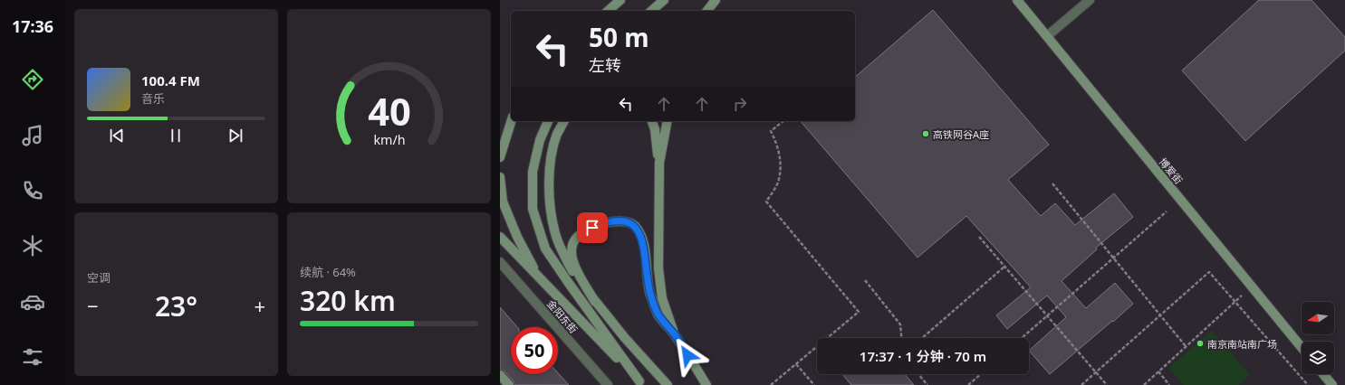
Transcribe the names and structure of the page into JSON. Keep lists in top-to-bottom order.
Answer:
{
  "streets": {
    "main road": ["博爱街"],
    "street": ["金阳东街"]
  },
  "places": ["高铁网谷A座", "南京南站南广场"],
  "north": "left",
  "page": {
    "tabs": "17:36",
    "turn": ["50 m", "左转"],
    "song": ["100.4 FM", "音乐"],
    "tile": [
      "空调",
      ["续航 · 64%", "320 km"]
    ],
    "heat": ["−", "23°", "+"],
    "limit": "50",
    "trip": "17:37 · 1 分钟 · 70 m",
    "gauge": ["40", "km/h"]
  }
}
